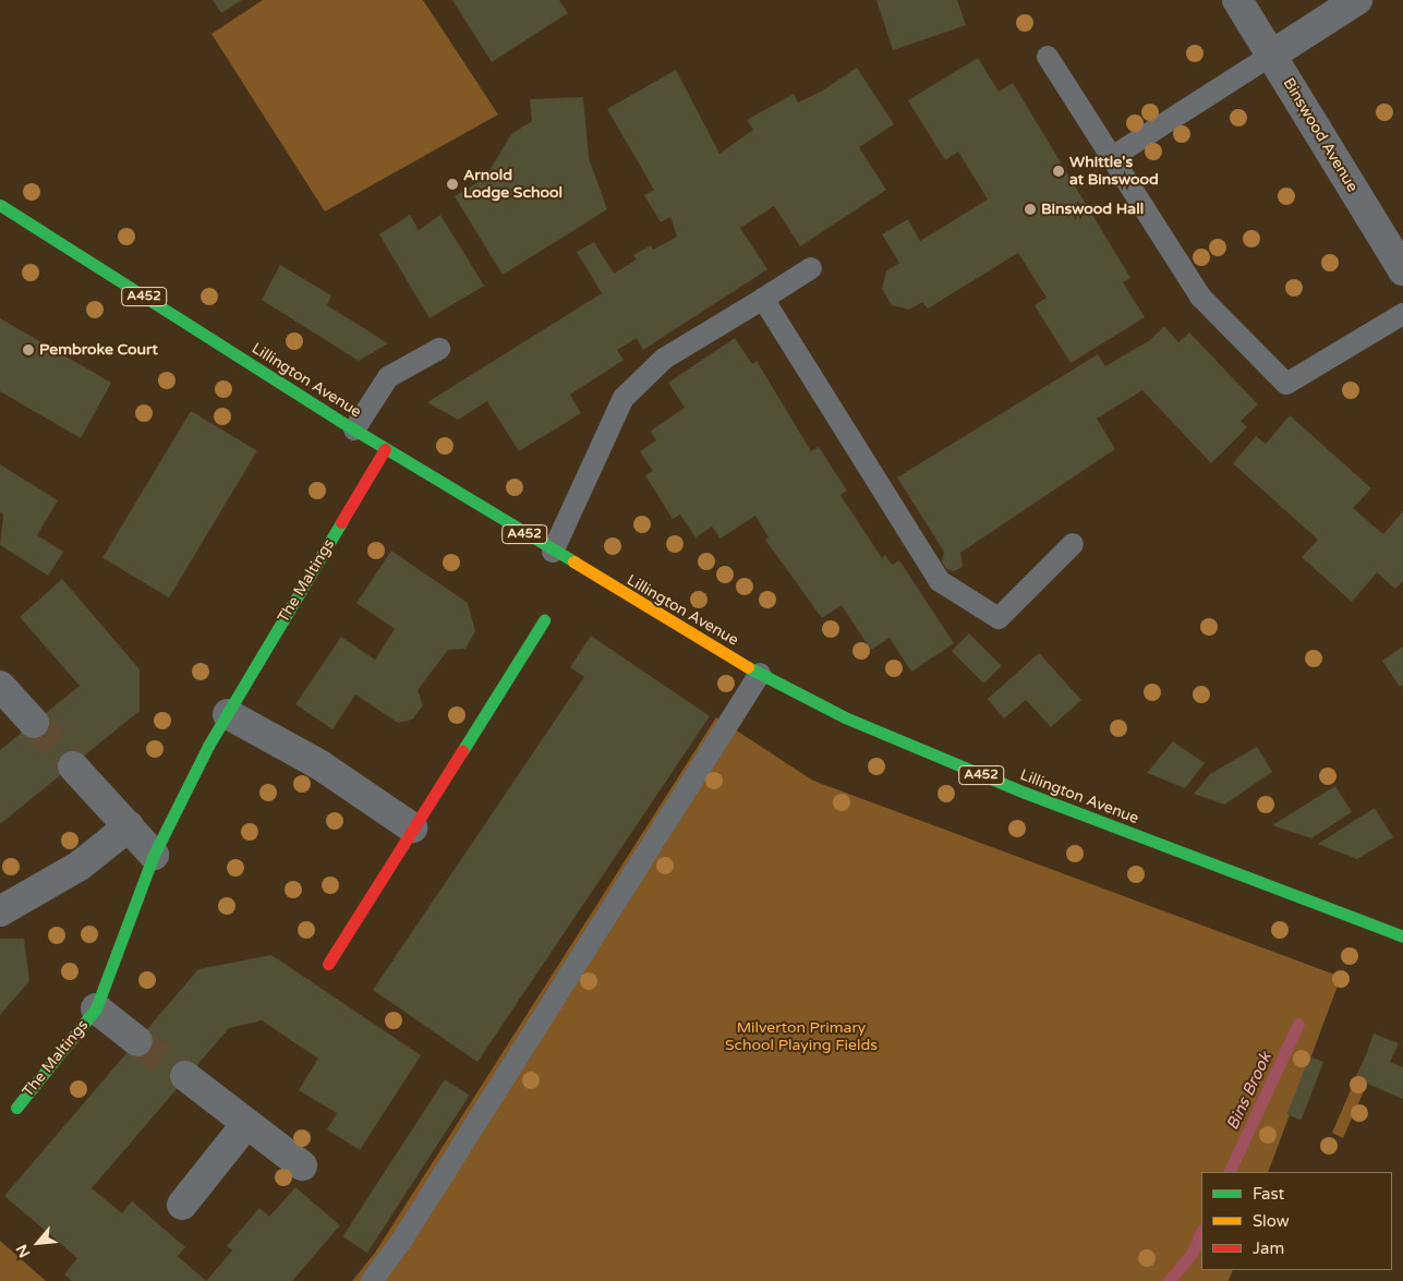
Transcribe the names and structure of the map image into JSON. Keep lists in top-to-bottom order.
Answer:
{
  "streets": {
    "main road": ["A452", "Lillington Avenue", "The Maltings"],
    "street": ["Binswood Avenue"]
  },
  "crossings": [
    ["Lillington Avenue", "The Maltings"]
  ],
  "water": ["Bins Brook"],
  "parks": ["Milverton Primary School Playing Fields"],
  "places": [
    "Whittle's at Binswood",
    "Arnold Lodge School",
    "Binswood Hall",
    "Pembroke Court"
  ],
  "legend": ["Fast", "Slow", "Jam"],
  "north": "bottom left"
}
